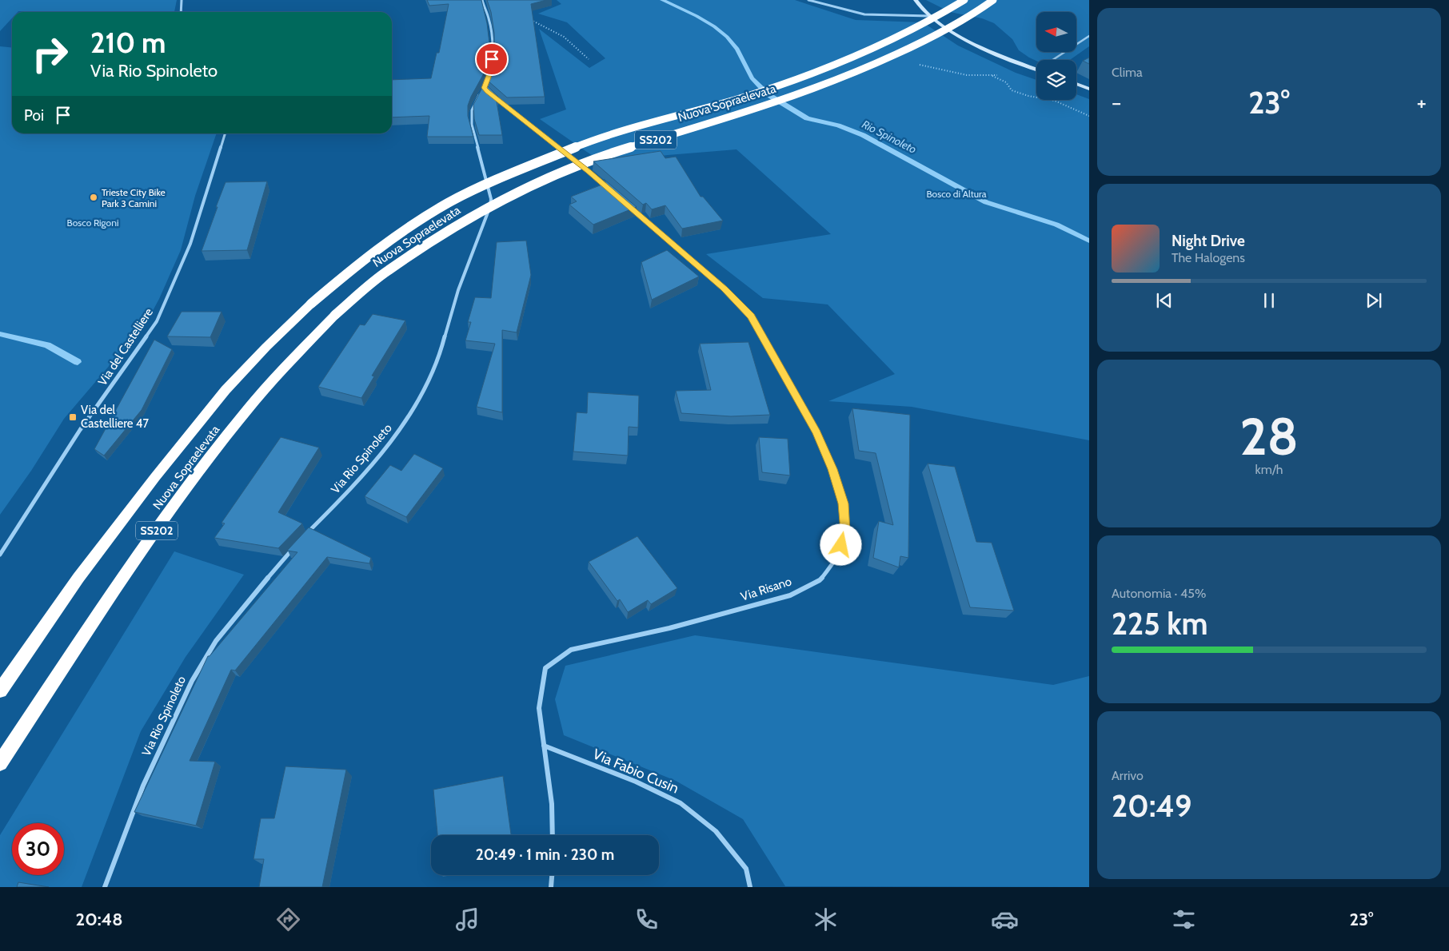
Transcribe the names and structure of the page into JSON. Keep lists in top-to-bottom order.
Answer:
{
  "streets": {
    "highway": ["Nuova Sopraelevata", "SS202"],
    "street": [
      "Via del Castelliere",
      "Via Rio Spinoleto",
      "Via Risano",
      "Via Fabio Cusin"
    ]
  },
  "crossings": [
    ["Via Risano", "Via Fabio Cusin"]
  ],
  "water": ["Rio Spinoleto"],
  "parks": ["Bosco di Altura", "Bosco Rigoni"],
  "places": {
    "other": ["Trieste City Bike Park 3 Camini"],
    "transit": ["Via del Castelliere 47"]
  },
  "north": "left",
  "page": {
    "tile": [
      "Clima",
      ["28", "km/h"],
      ["Autonomia · 45%", "225 km"],
      ["Arrivo", "20:49"]
    ],
    "turn": ["210 m", "Via Rio Spinoleto"],
    "heat": ["−", "23°", "+"],
    "then": "Poi",
    "song": ["Night Drive", "The Halogens"],
    "limit": "30",
    "trip": "20:49 · 1 min · 230 m",
    "tabs": ["20:48", "23°"]
  }
}
